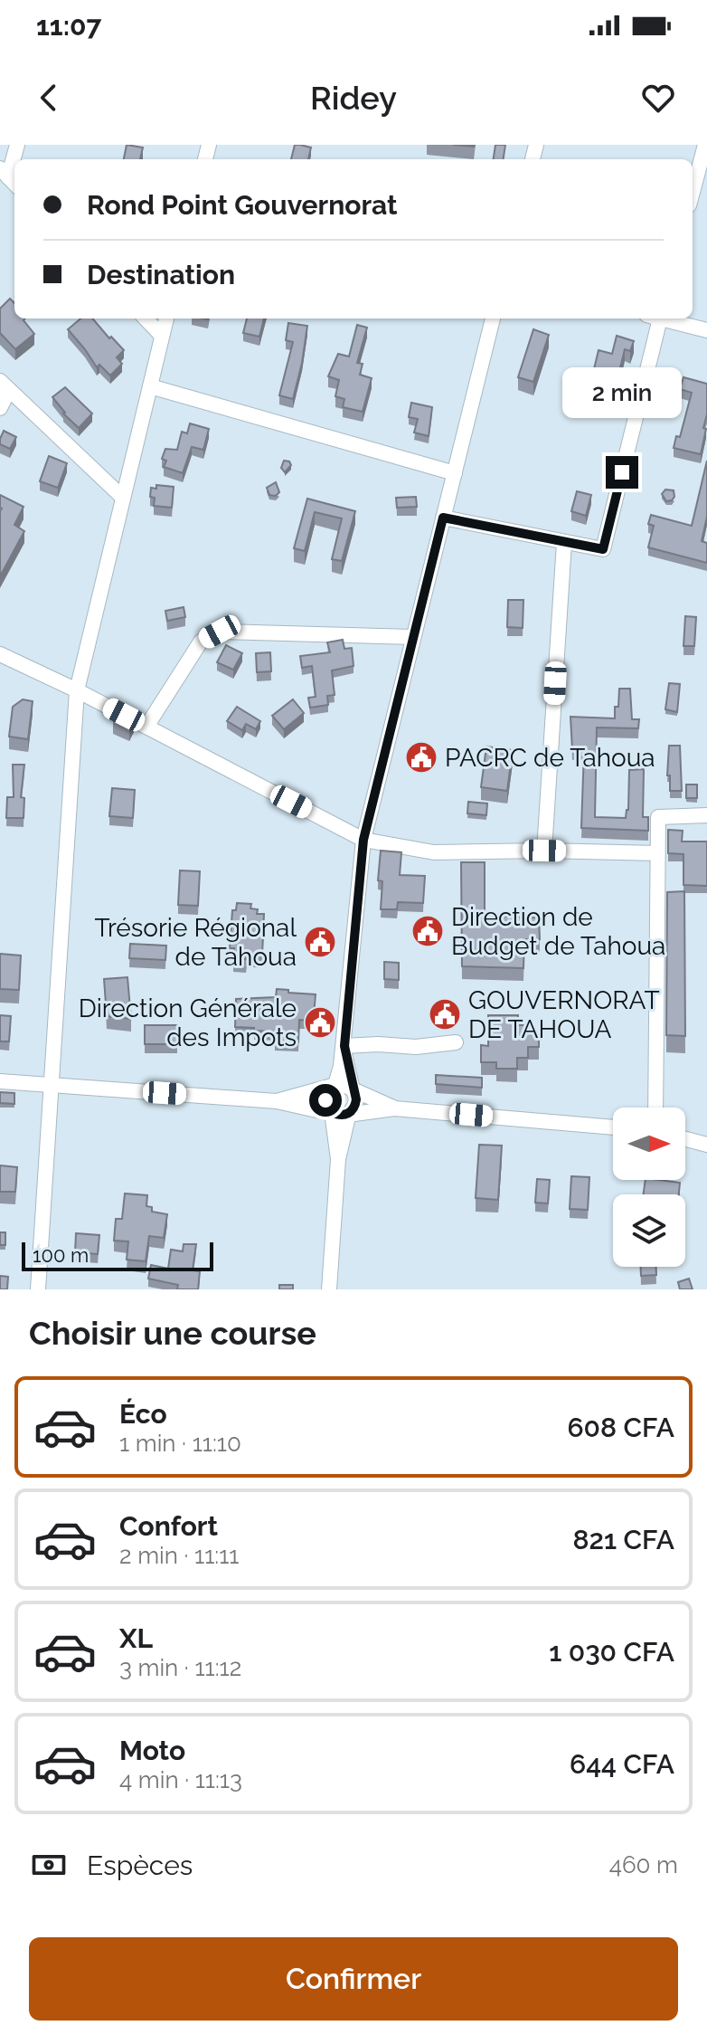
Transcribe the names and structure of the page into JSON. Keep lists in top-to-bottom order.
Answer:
{
  "places": {
    "public building": [
      "PACRC de Tahoua",
      "Direction de Budget de Tahoua",
      "Trésorie Régional de Tahoua",
      "GOUVERNORAT DE TAHOUA",
      "Direction Générale des Impots"
    ]
  },
  "scale_bar": "100 m",
  "north": "right",
  "page": {
    "status": "11:07",
    "header": "Ridey",
    "banner": ["Rond Point Gouvernorat", "Destination"],
    "bubble": "2 min",
    "scale": "100 m",
    "heading": "Choisir une course",
    "list": [
      {
        "name": "Éco",
        "note": "1 min · 11:10",
        "value": "608 CFA"
      },
      {
        "name": "Confort",
        "note": "2 min · 11:11",
        "value": "821 CFA"
      },
      {
        "name": "XL",
        "note": "3 min · 11:12",
        "value": "1 030 CFA"
      },
      {
        "name": "Moto",
        "note": "4 min · 11:13",
        "value": "644 CFA"
      }
    ],
    "pay": ["Espèces", "460 m"],
    "buttons": "Confirmer"
  }
}
